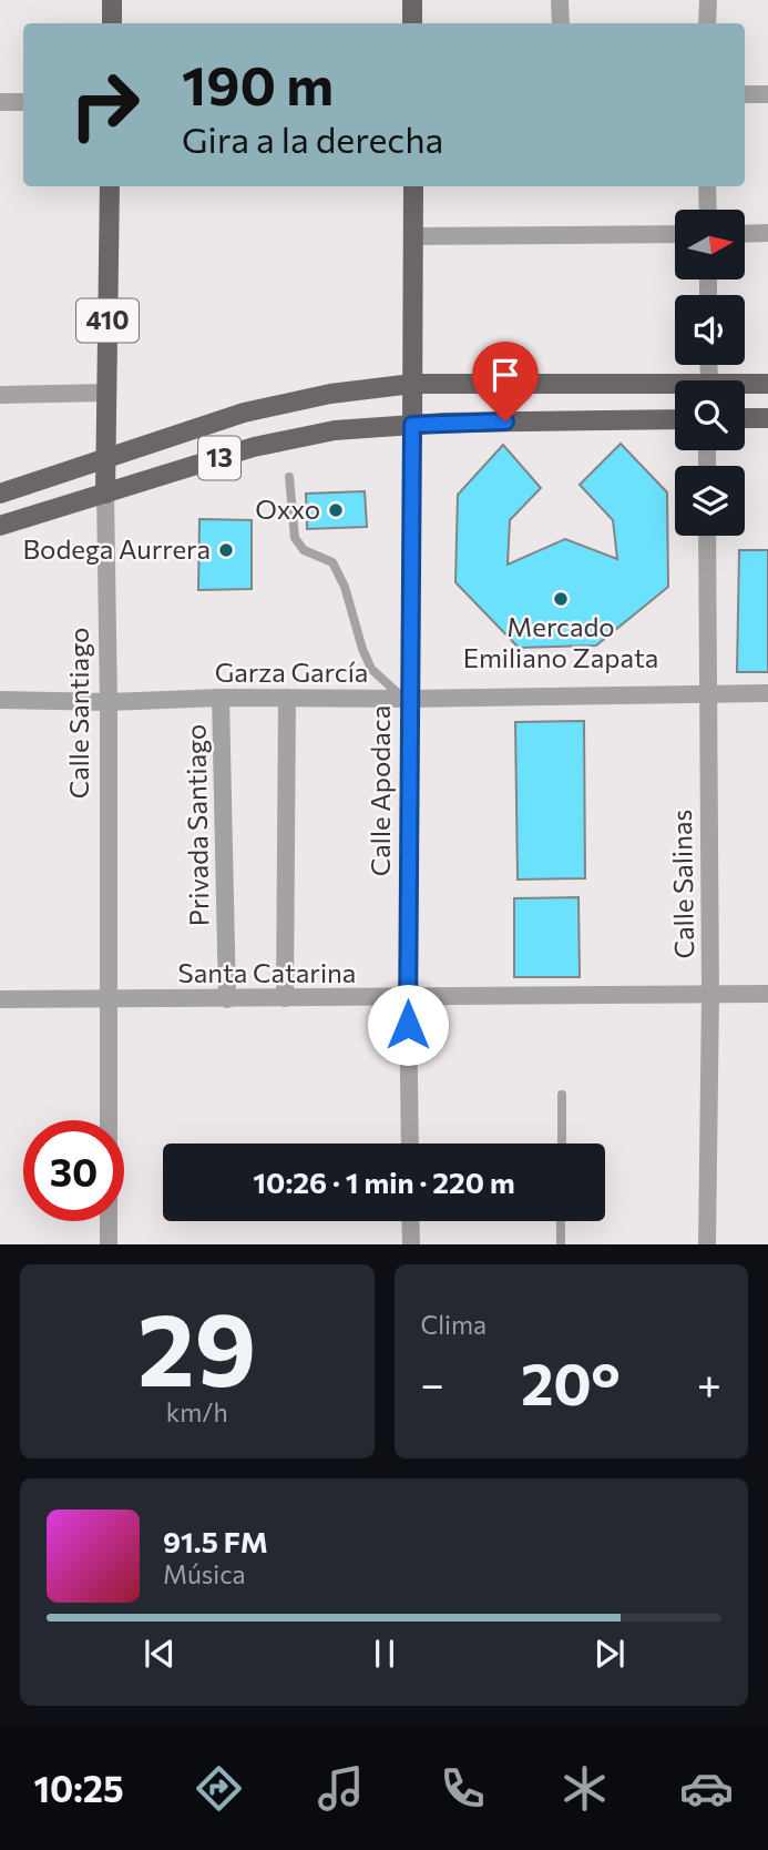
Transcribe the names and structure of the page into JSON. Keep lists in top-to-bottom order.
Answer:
{
  "streets": {
    "main road": ["410", "13", "Calle Santiago"],
    "street": [
      "Garza García",
      "Calle Apodaca",
      "Privada Santiago",
      "Calle Salinas",
      "Santa Catarina"
    ]
  },
  "crossings": [
    ["13", "Calle Santiago"],
    ["13", "Calle Apodaca"],
    ["Garza García", "Calle Santiago"],
    ["Garza García", "Calle Apodaca"],
    ["Garza García", "Privada Santiago"],
    ["Garza García", "Calle Salinas"],
    ["Calle Santiago", "Santa Catarina"],
    ["Calle Apodaca", "Santa Catarina"],
    ["Privada Santiago", "Santa Catarina"],
    ["Calle Salinas", "Santa Catarina"]
  ],
  "places": ["Oxxo", "Bodega Aurrera", "Mercado Emiliano Zapata"],
  "north": "right",
  "page": {
    "turn": ["190 m", "Gira a la derecha"],
    "limit": "30",
    "trip": "10:26 · 1 min · 220 m",
    "tile": [
      ["29", "km/h"],
      "Clima"
    ],
    "heat": ["−", "20°", "+"],
    "song": ["91.5 FM", "Música"],
    "tabs": "10:25"
  }
}
